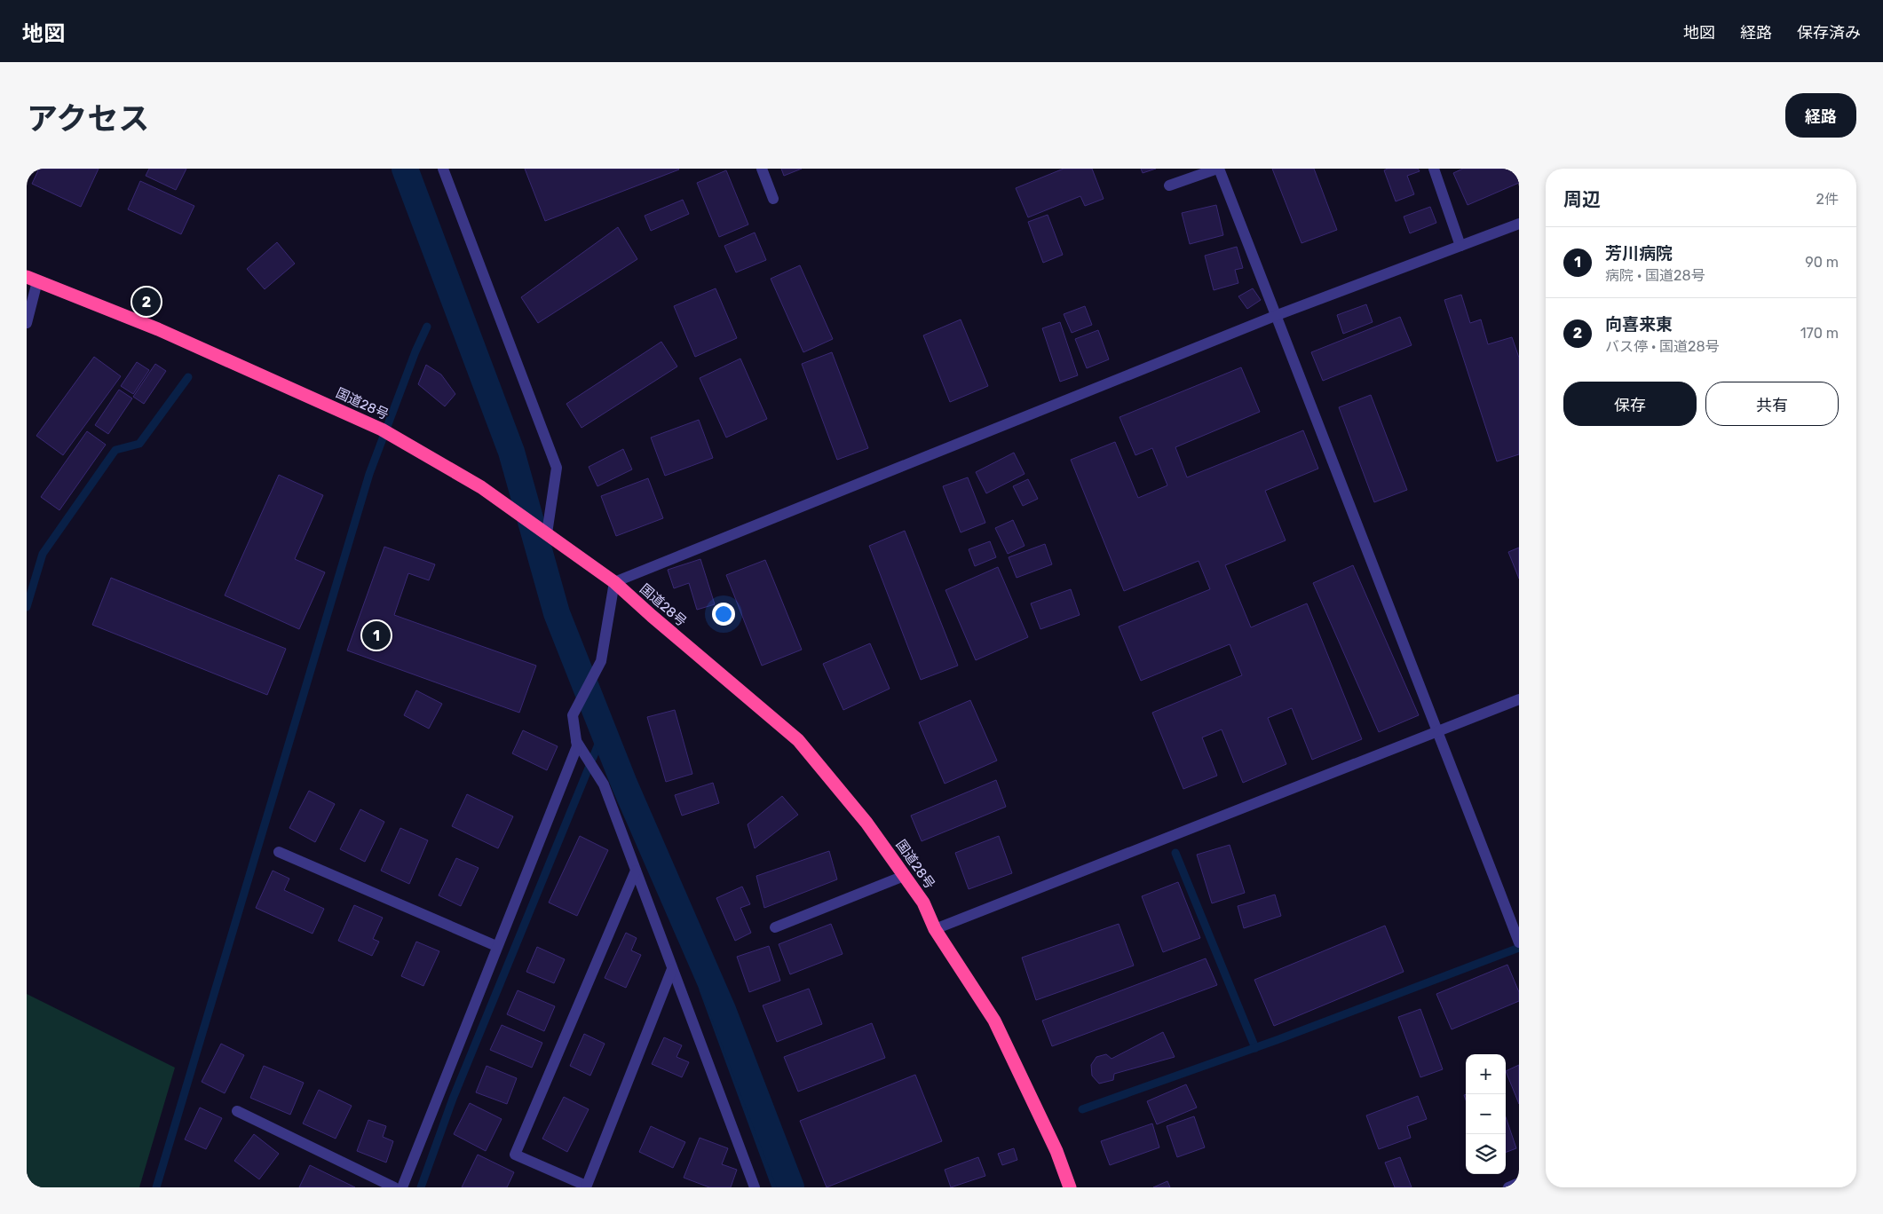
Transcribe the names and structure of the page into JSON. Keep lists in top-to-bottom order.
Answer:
{
  "streets": {
    "highway": ["国道28号"]
  },
  "page": {
    "header": "地図",
    "nav": ["地図", "経路", "保存済み"],
    "title": "アクセス",
    "buttons": [
      "経路",
      ["保存", "共有"]
    ],
    "heading": ["周辺", "2件"],
    "list": [
      {
        "mark": "1",
        "name": "芳川病院",
        "note": "病院 · 国道28号",
        "value": "90 m"
      },
      {
        "mark": "2",
        "name": "向喜来東",
        "note": "バス停 · 国道28号",
        "value": "170 m"
      }
    ],
    "pins": ["2", "1"],
    "map_buttons": ["+", "−"]
  }
}
